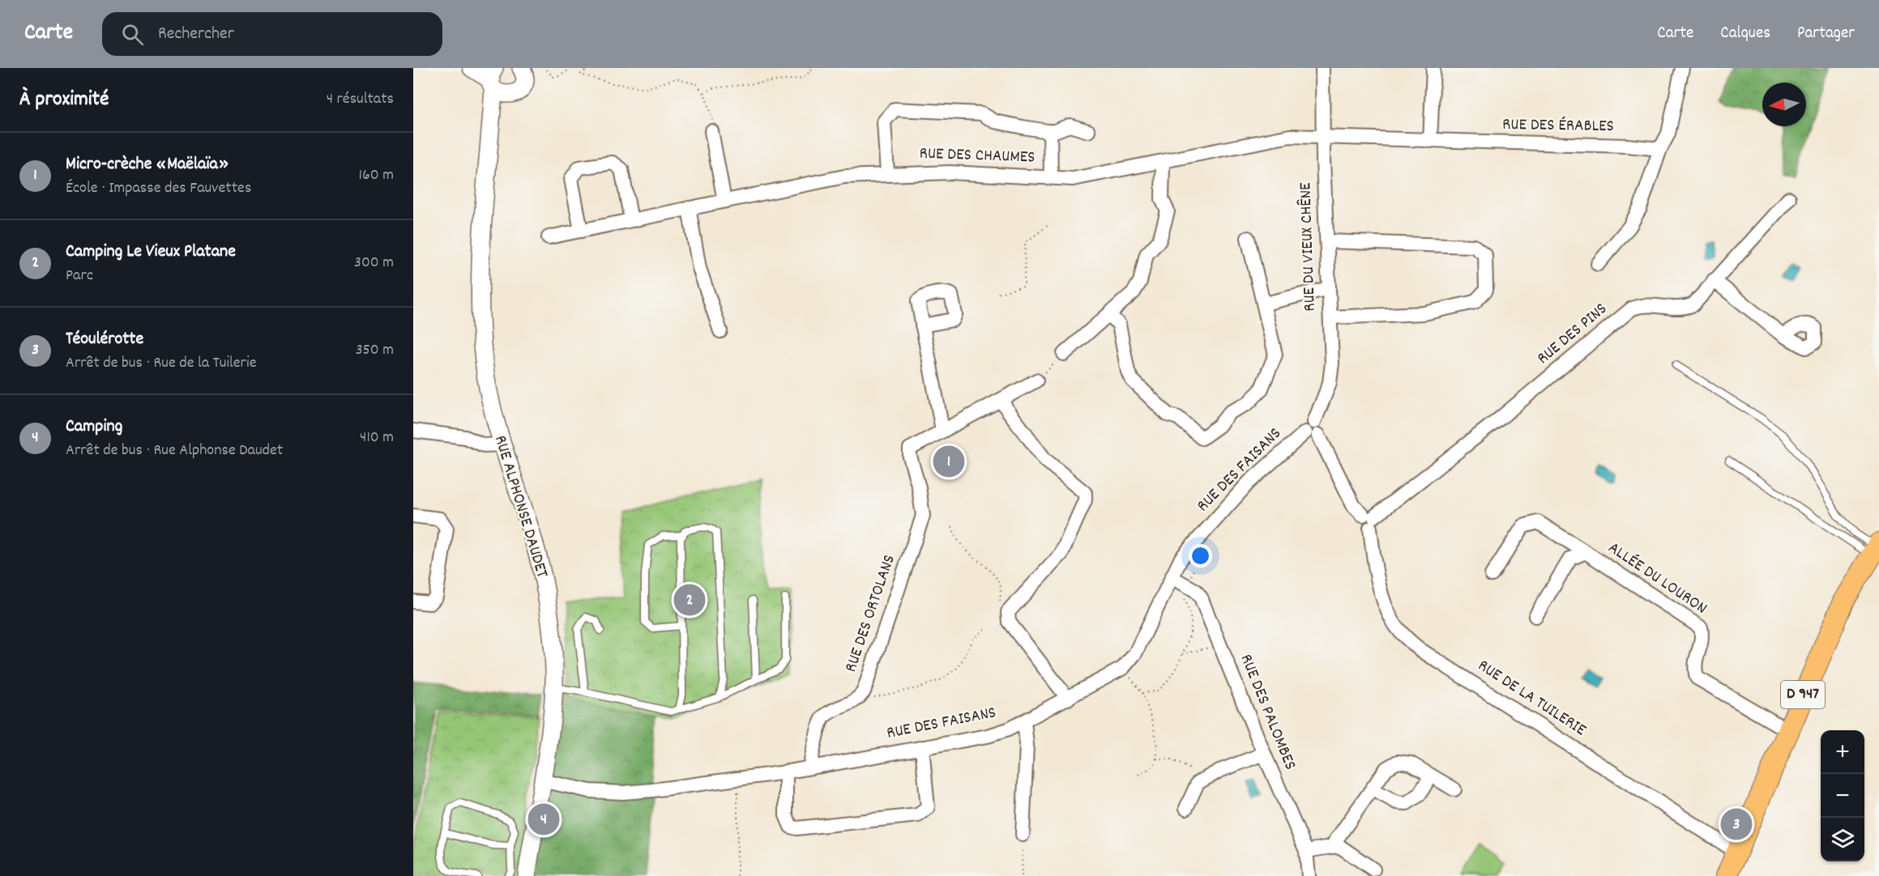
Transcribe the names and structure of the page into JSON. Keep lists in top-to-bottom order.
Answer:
{
  "streets": {
    "main road": ["D 947"],
    "street": [
      "RUE DES ÉRABLES",
      "RUE DES CHAUMES",
      "RUE DU VIEUX CHÊNE",
      "RUE DES PINS",
      "RUE DES FAISANS",
      "RUE ALPHONSE DAUDET",
      "ALLÉE DU LOURON",
      "RUE DES ORTOLANS",
      "RUE DE LA TUILERIE",
      "RUE DES PALOMBES"
    ]
  },
  "crossings": [
    ["RUE DES ÉRABLES", "RUE DES CHAUMES"],
    ["RUE DES ÉRABLES", "RUE DU VIEUX CHÊNE"],
    ["RUE DES CHAUMES", "RUE DU VIEUX CHÊNE"],
    ["RUE DU VIEUX CHÊNE", "RUE DES FAISANS"],
    ["RUE DU VIEUX CHÊNE", "RUE DE LA TUILERIE"],
    ["RUE DES PINS", "RUE DE LA TUILERIE"],
    ["RUE DES FAISANS", "RUE ALPHONSE DAUDET"],
    ["RUE DES FAISANS", "RUE DE LA TUILERIE"],
    ["RUE DES FAISANS", "RUE DES PALOMBES"],
    ["ALLÉE DU LOURON", "D 947"],
    ["D 947", "RUE DE LA TUILERIE"]
  ],
  "north": "left",
  "page": {
    "header": "Carte",
    "search": "Rechercher",
    "nav": ["Carte", "Calques", "Partager"],
    "heading": ["À proximité", "4 résultats"],
    "list": [
      {
        "mark": "1",
        "name": "Micro-crèche «Maëlaïa»",
        "note": "École · Impasse des Fauvettes",
        "value": "160 m"
      },
      {
        "mark": "2",
        "name": "Camping Le Vieux Platane",
        "note": "Parc",
        "value": "300 m"
      },
      {
        "mark": "3",
        "name": "Téoulérotte",
        "note": "Arrêt de bus · Rue de la Tuilerie",
        "value": "350 m"
      },
      {
        "mark": "4",
        "name": "Camping",
        "note": "Arrêt de bus · Rue Alphonse Daudet",
        "value": "410 m"
      }
    ],
    "pins": [
      "1",
      "2",
      "4",
      "3"
    ],
    "map_buttons": ["+", "−"]
  }
}
